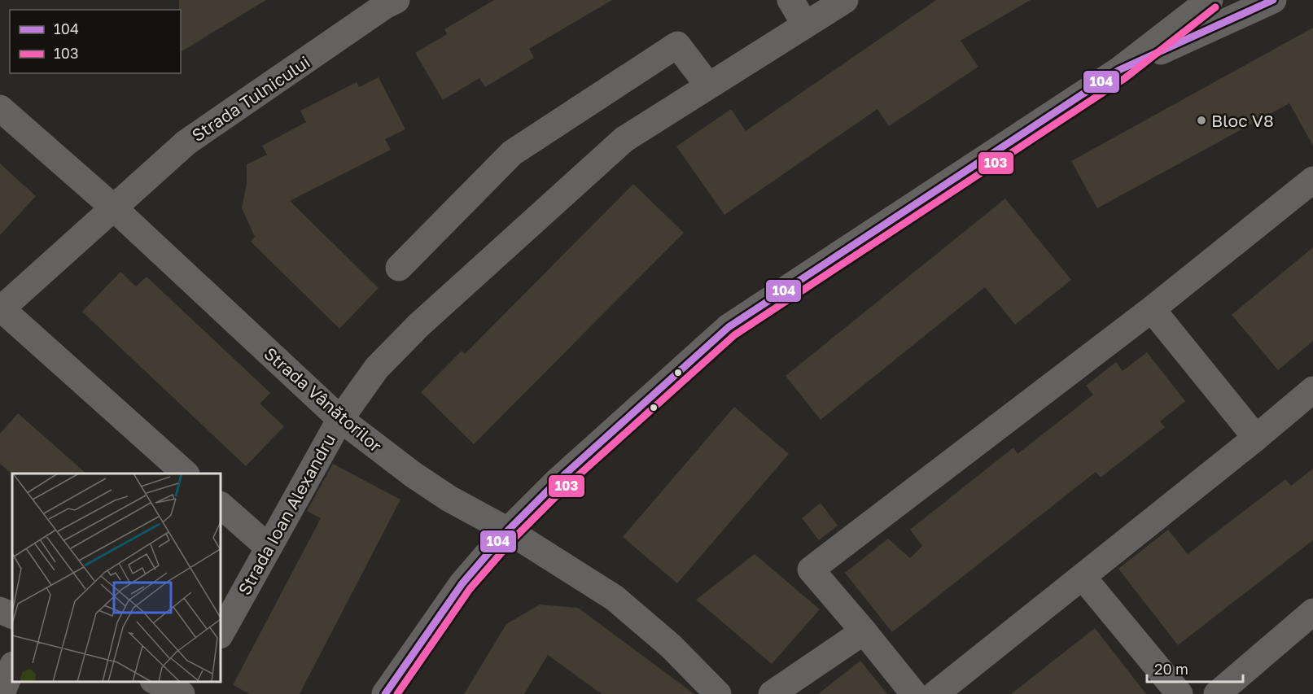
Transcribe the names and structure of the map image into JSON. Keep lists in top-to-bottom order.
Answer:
{
  "streets": {
    "street": ["Strada Tulnicului", "Strada Vânătorilor", "Strada Ioan Alexandru"]
  },
  "crossings": [
    ["Strada Tulnicului", "Strada Vânătorilor"],
    ["Strada Vânătorilor", "Strada Ioan Alexandru"]
  ],
  "places": ["Bloc V8"],
  "lines": ["transit line 104", "transit line 103"],
  "legend": ["104", "103"],
  "scale_bar": "20 m"
}
